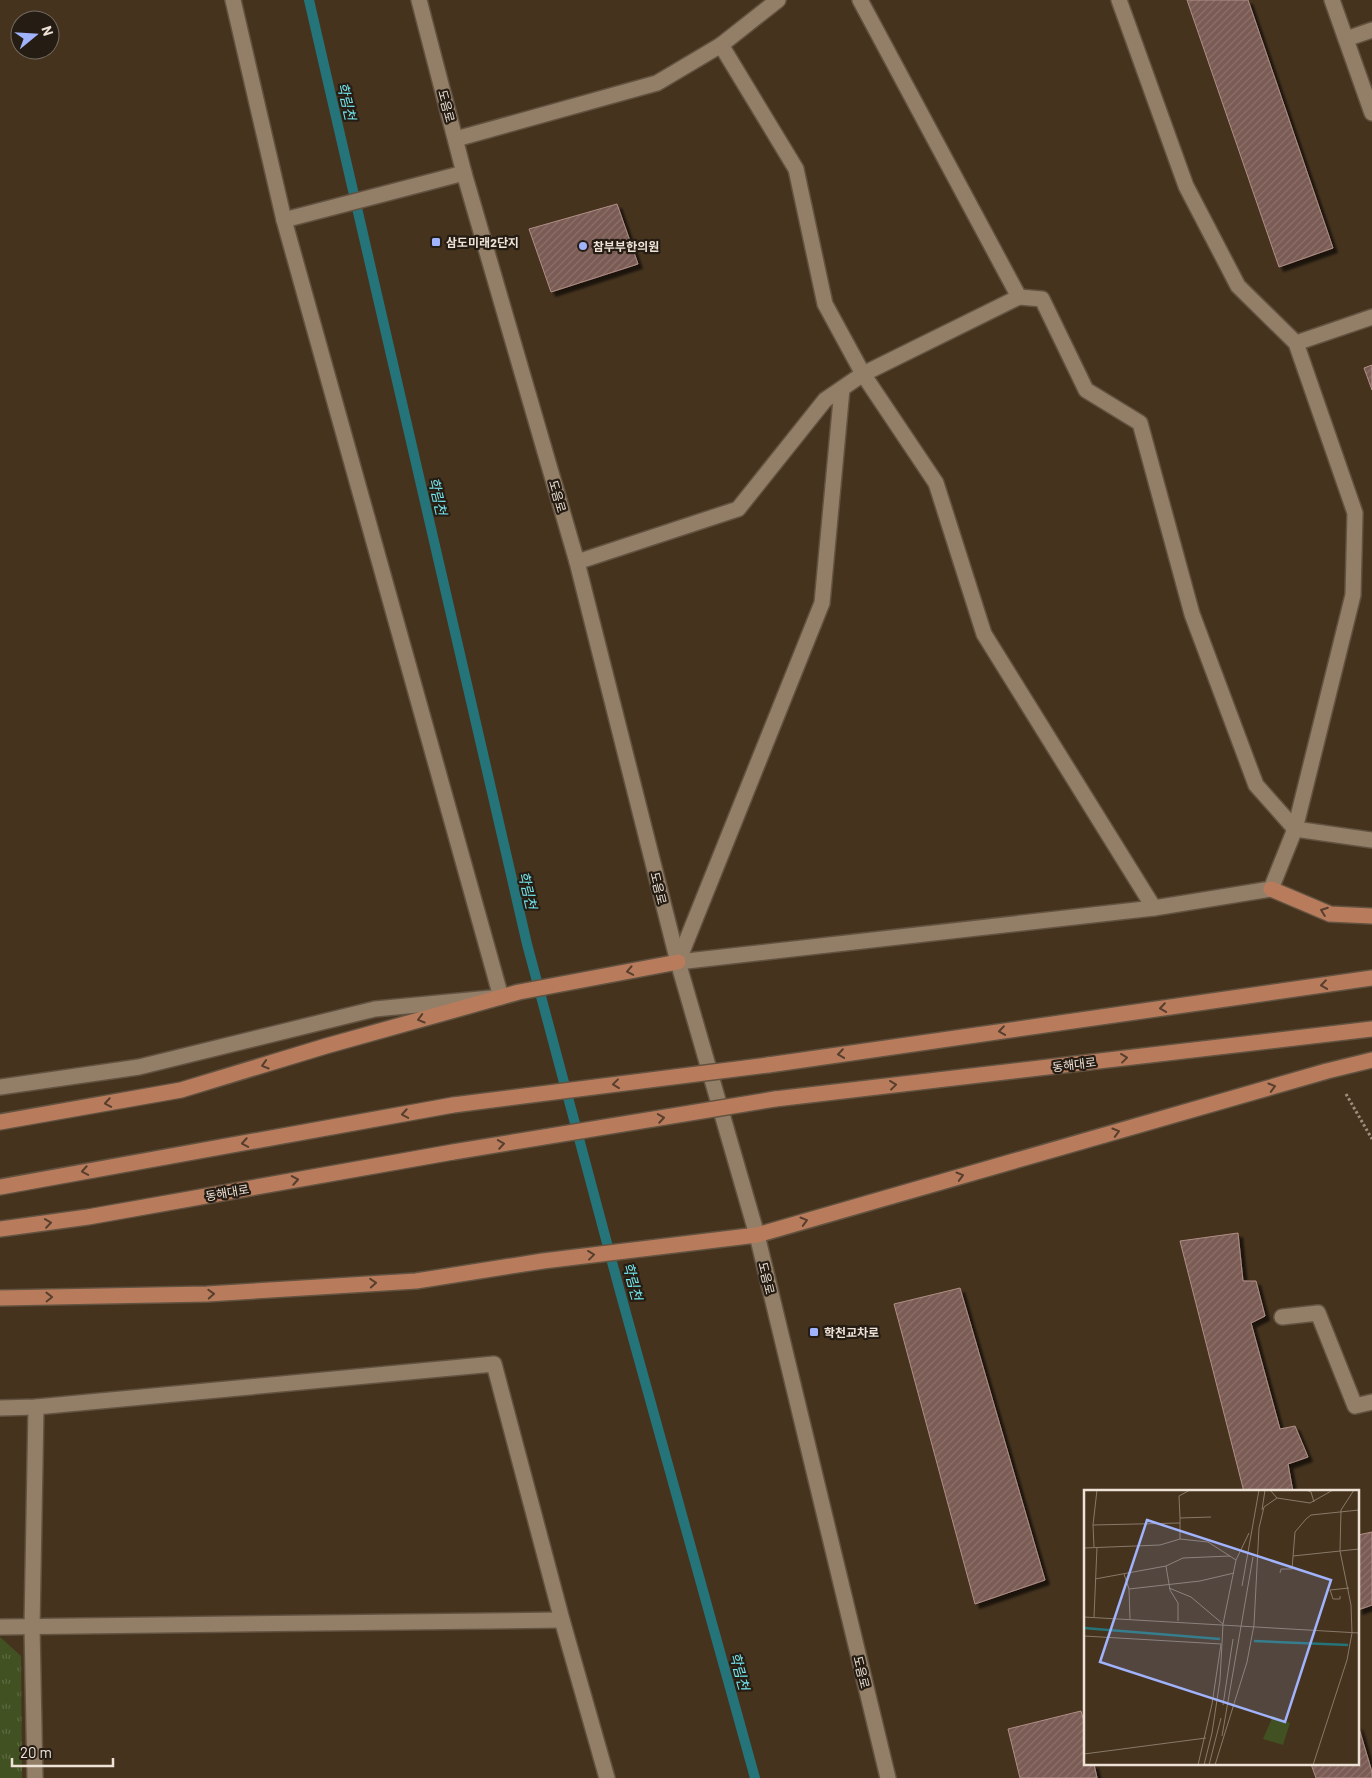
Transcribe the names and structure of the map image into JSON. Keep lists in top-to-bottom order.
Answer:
{
  "streets": {
    "main road": ["동해대로"],
    "street": ["도음로"]
  },
  "water": ["학림천"],
  "places": {
    "transit": ["삼도미래2단지", "학천교차로"],
    "other": ["참부부한의원"]
  },
  "scale_bar": "20 m",
  "north": "right"
}
